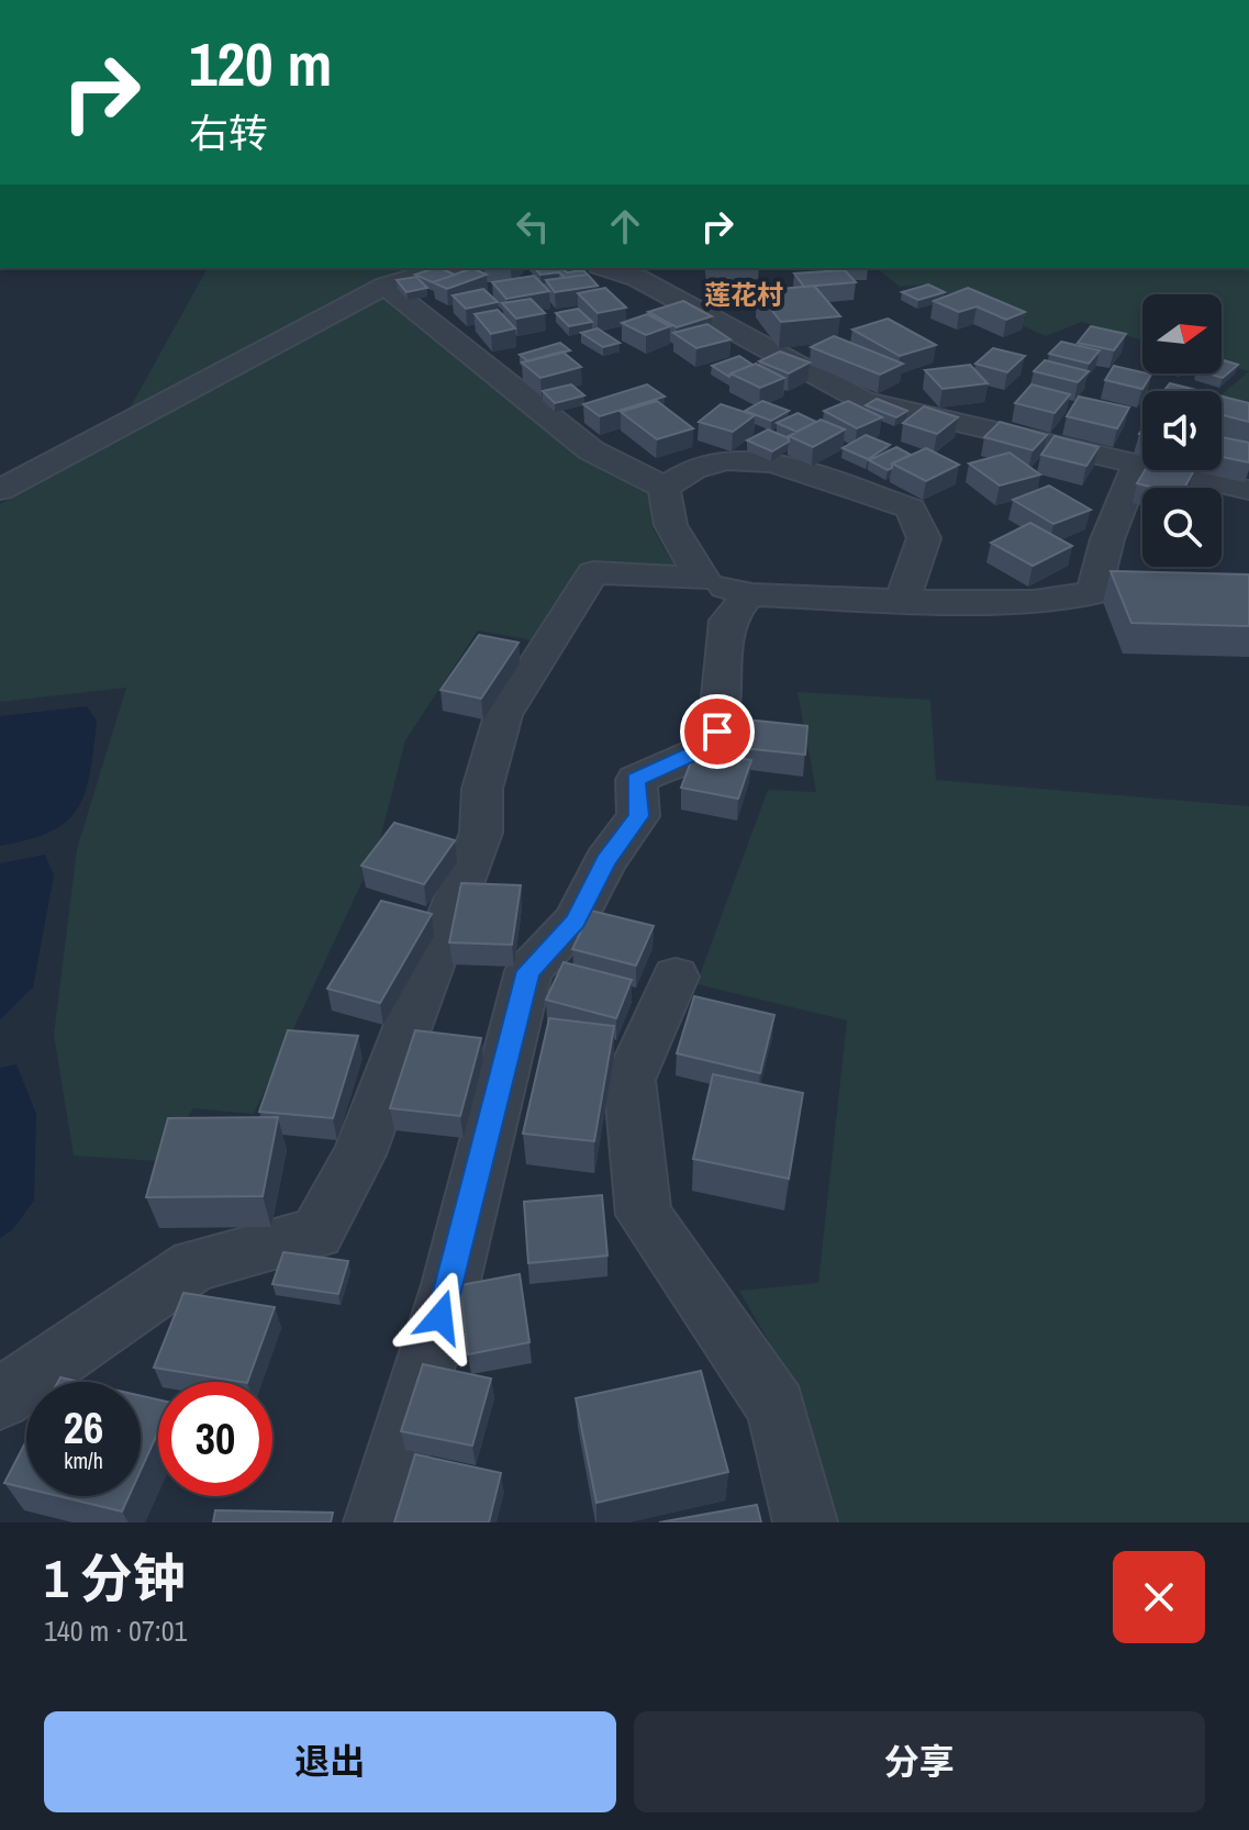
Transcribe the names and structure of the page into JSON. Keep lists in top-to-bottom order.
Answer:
{
  "districts": ["莲花村"],
  "north": "right",
  "page": {
    "turn": ["120 m", "右转"],
    "speed": "26 km/h",
    "limit": "30",
    "heading": ["1 分钟", "140 m · 07:01"],
    "buttons": ["退出", "分享"]
  }
}
